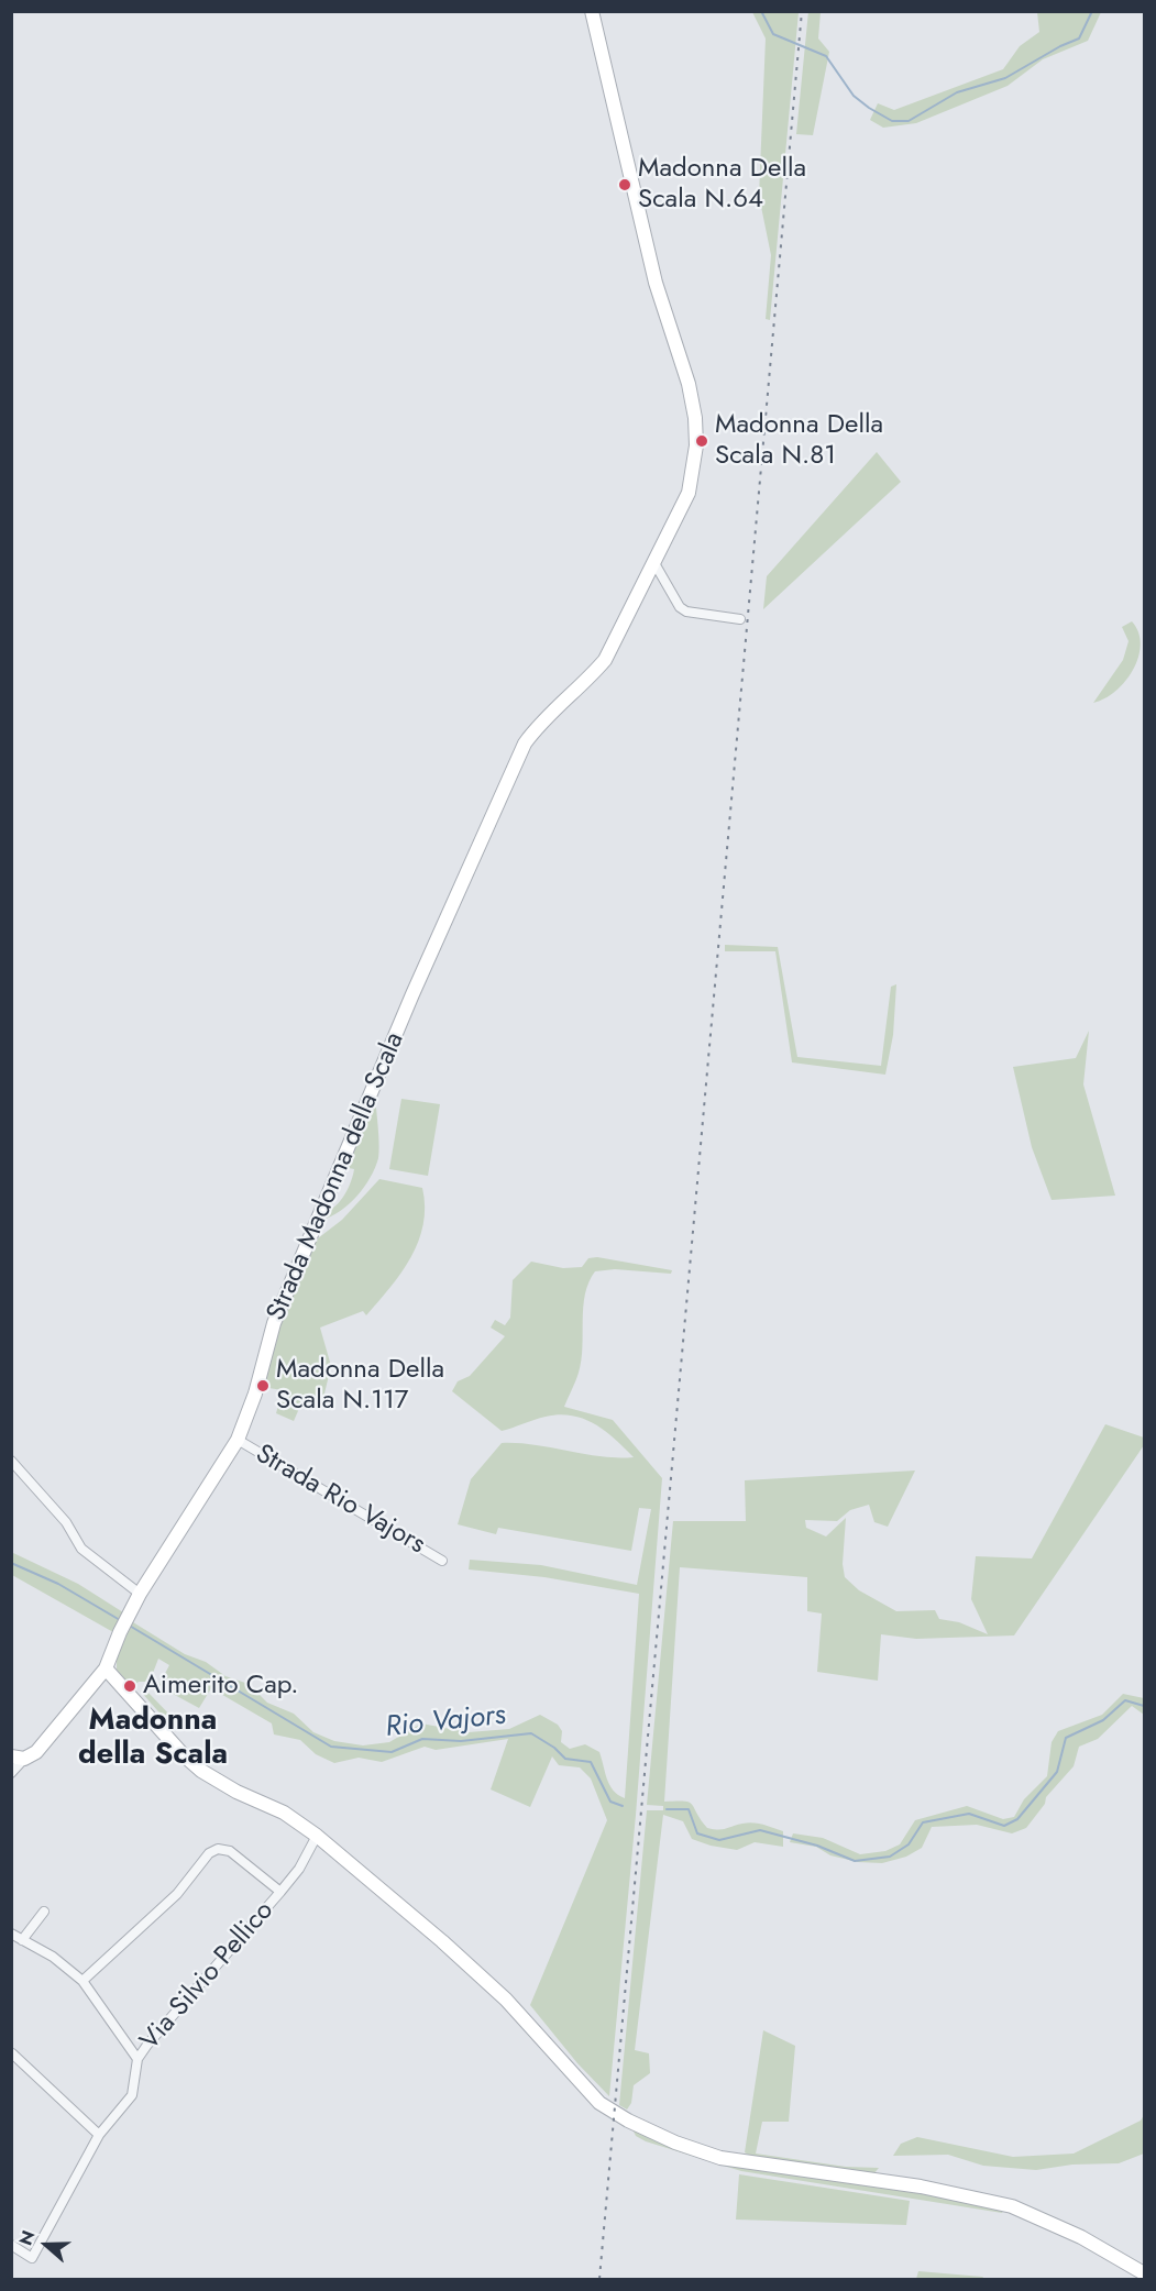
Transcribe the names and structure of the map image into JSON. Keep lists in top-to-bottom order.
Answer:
{
  "streets": {
    "street": ["Strada Madonna della Scala", "Strada Rio Vajors", "Via Silvio Pellico"]
  },
  "crossings": [
    ["Strada Madonna della Scala", "Strada Rio Vajors"]
  ],
  "districts": ["Madonna della Scala"],
  "water": ["Rio Vajors"],
  "places": [
    "Madonna Della Scala N.64",
    "Madonna Della Scala N.81",
    "Madonna Della Scala N.117",
    "Aimerito Cap."
  ],
  "north": "left"
}
